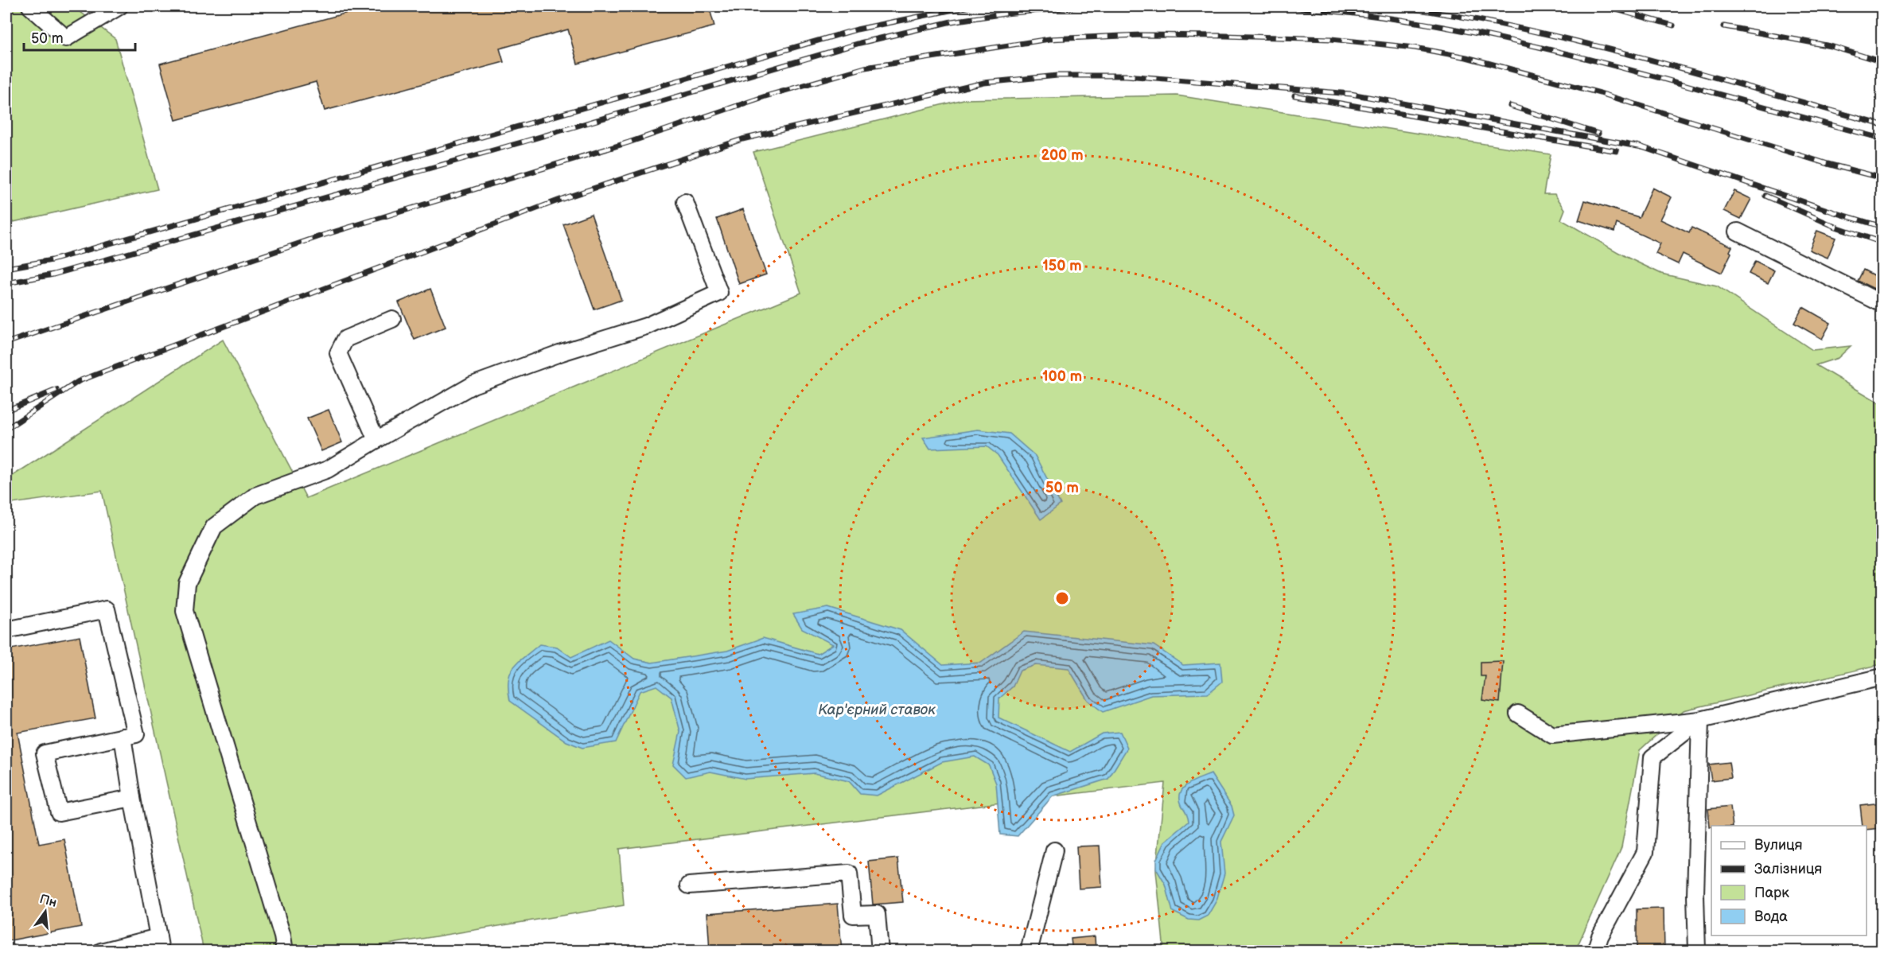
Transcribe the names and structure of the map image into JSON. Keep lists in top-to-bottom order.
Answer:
{
  "water": ["Кар'єрний ставок"],
  "legend": [
    "Вулиця",
    "Залізниця",
    "Парк",
    "Вода"
  ],
  "scale_bar": "50 m",
  "north": "top",
  "rings": [
    "200 m",
    "150 m",
    "100 m",
    "50 m"
  ]
}
